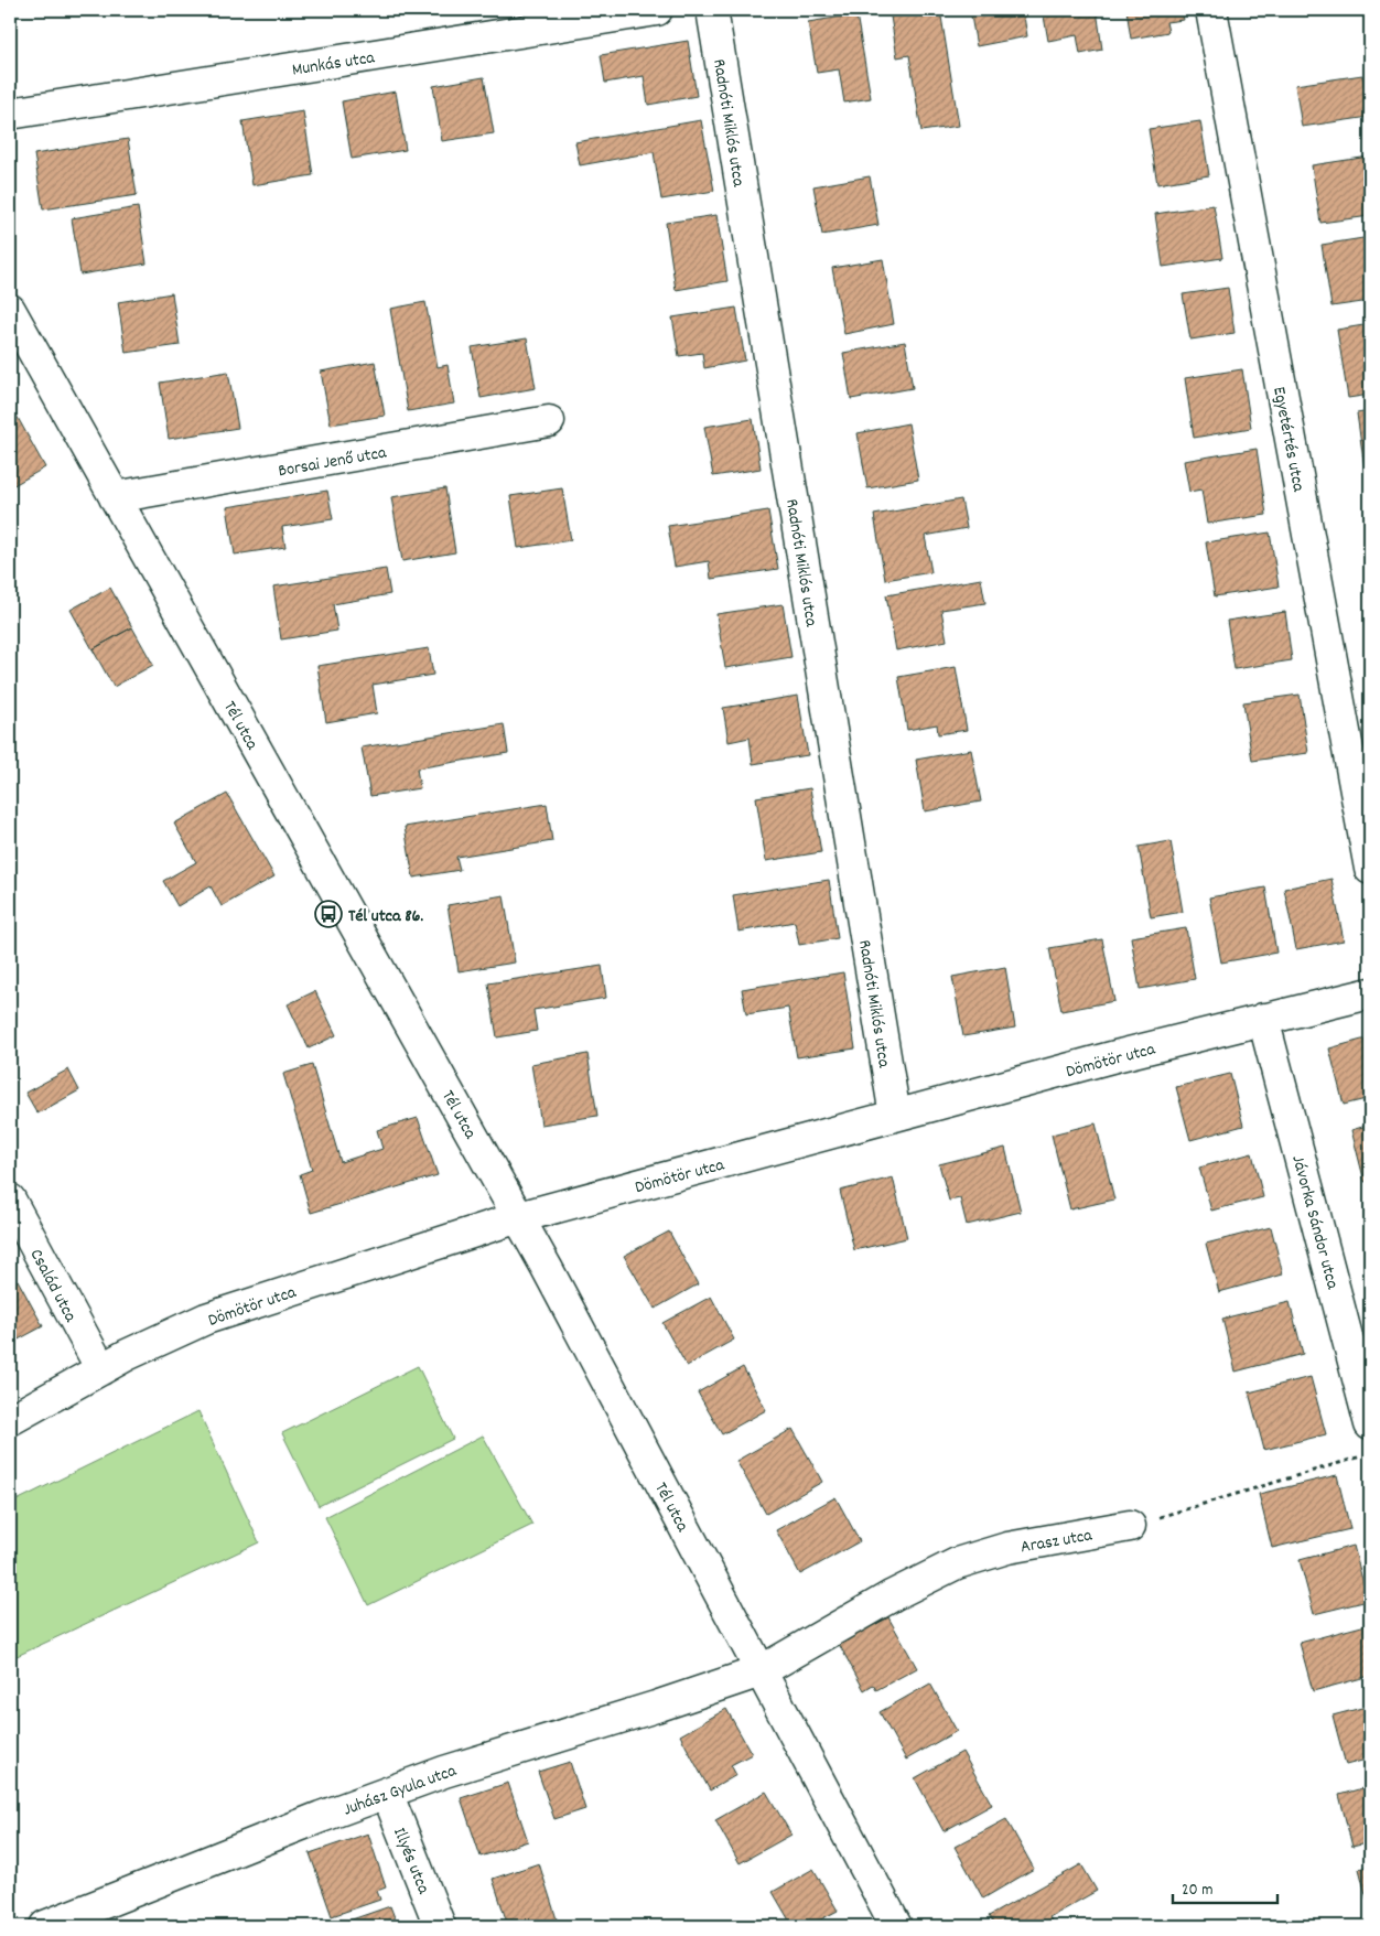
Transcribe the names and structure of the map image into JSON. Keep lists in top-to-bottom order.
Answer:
{
  "streets": {
    "street": [
      "Munkás utca",
      "Radnóti Miklós utca",
      "Egyetértés utca",
      "Borsai Jenő utca",
      "Tél utca",
      "Dömötör utca",
      "Jávorka Sándor utca",
      "Család utca",
      "Arasz utca",
      "Juhász Gyula utca",
      "Illyés utca"
    ]
  },
  "crossings": [
    ["Radnóti Miklós utca", "Dömötör utca"],
    ["Borsai Jenő utca", "Tél utca"],
    ["Tél utca", "Dömötör utca"],
    ["Tél utca", "Arasz utca"],
    ["Tél utca", "Juhász Gyula utca"],
    ["Dömötör utca", "Jávorka Sándor utca"],
    ["Dömötör utca", "Család utca"],
    ["Arasz utca", "Juhász Gyula utca"],
    ["Juhász Gyula utca", "Illyés utca"]
  ],
  "places": {
    "bus stop": ["Tél utca 86."]
  },
  "scale_bar": "20 m"
}
